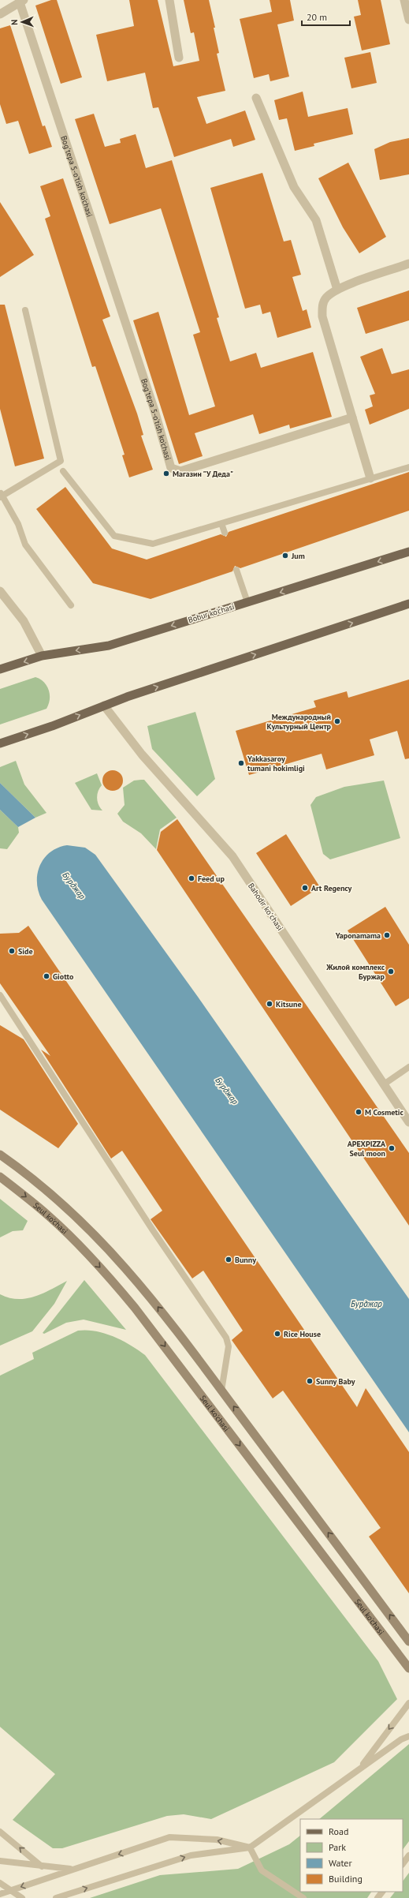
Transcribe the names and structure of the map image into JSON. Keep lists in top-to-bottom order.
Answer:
{
  "streets": {
    "main road": ["Bobur ko'chasi", "Seul ko'chasi"],
    "street": ["Bog'tepa 5-o'tish ko'chasi", "Bahodir koʻchasi"]
  },
  "water": ["Бурджар"],
  "places": [
    "Магазин \"У Деда\"",
    "Jum",
    "Международный Культурный Центр",
    "Yakkasaroy tumani hokimligi",
    "Feed up",
    "Art Regency",
    "Yaponamama",
    "Side",
    "Жилой комплекс Буржар",
    "Giotto",
    "Kitsune",
    "M Cosmetic",
    "APEXPIZZA Seul moon",
    "Bunny",
    "Rice House",
    "Sunny Baby"
  ],
  "legend": [
    "Road",
    "Park",
    "Water",
    "Building"
  ],
  "scale_bar": "20 m",
  "north": "left"
}
